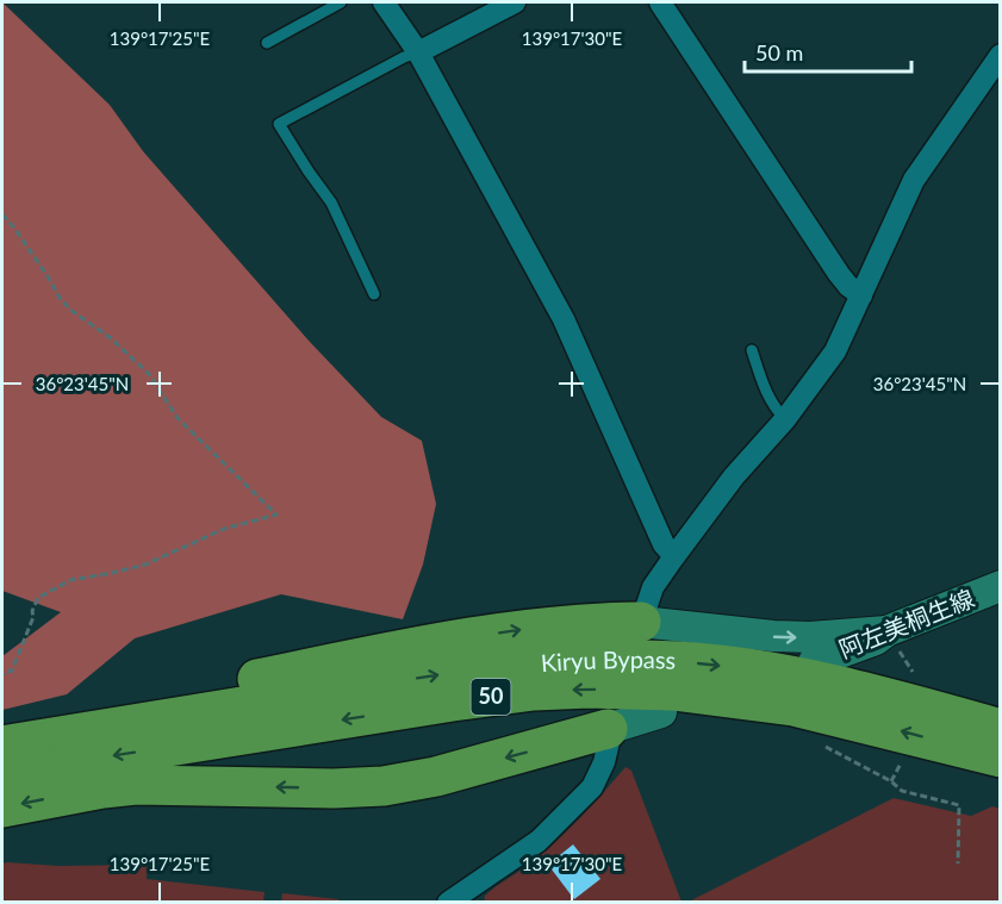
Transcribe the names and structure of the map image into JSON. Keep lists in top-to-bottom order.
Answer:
{
  "streets": {
    "highway": ["Kiryu Bypass", "50"],
    "main road": ["阿左美桐生線"]
  },
  "scale_bar": "50 m",
  "coordinates": ["139°17'25\"E", "139°17'30\"E", "36°23'45\"N"]
}
